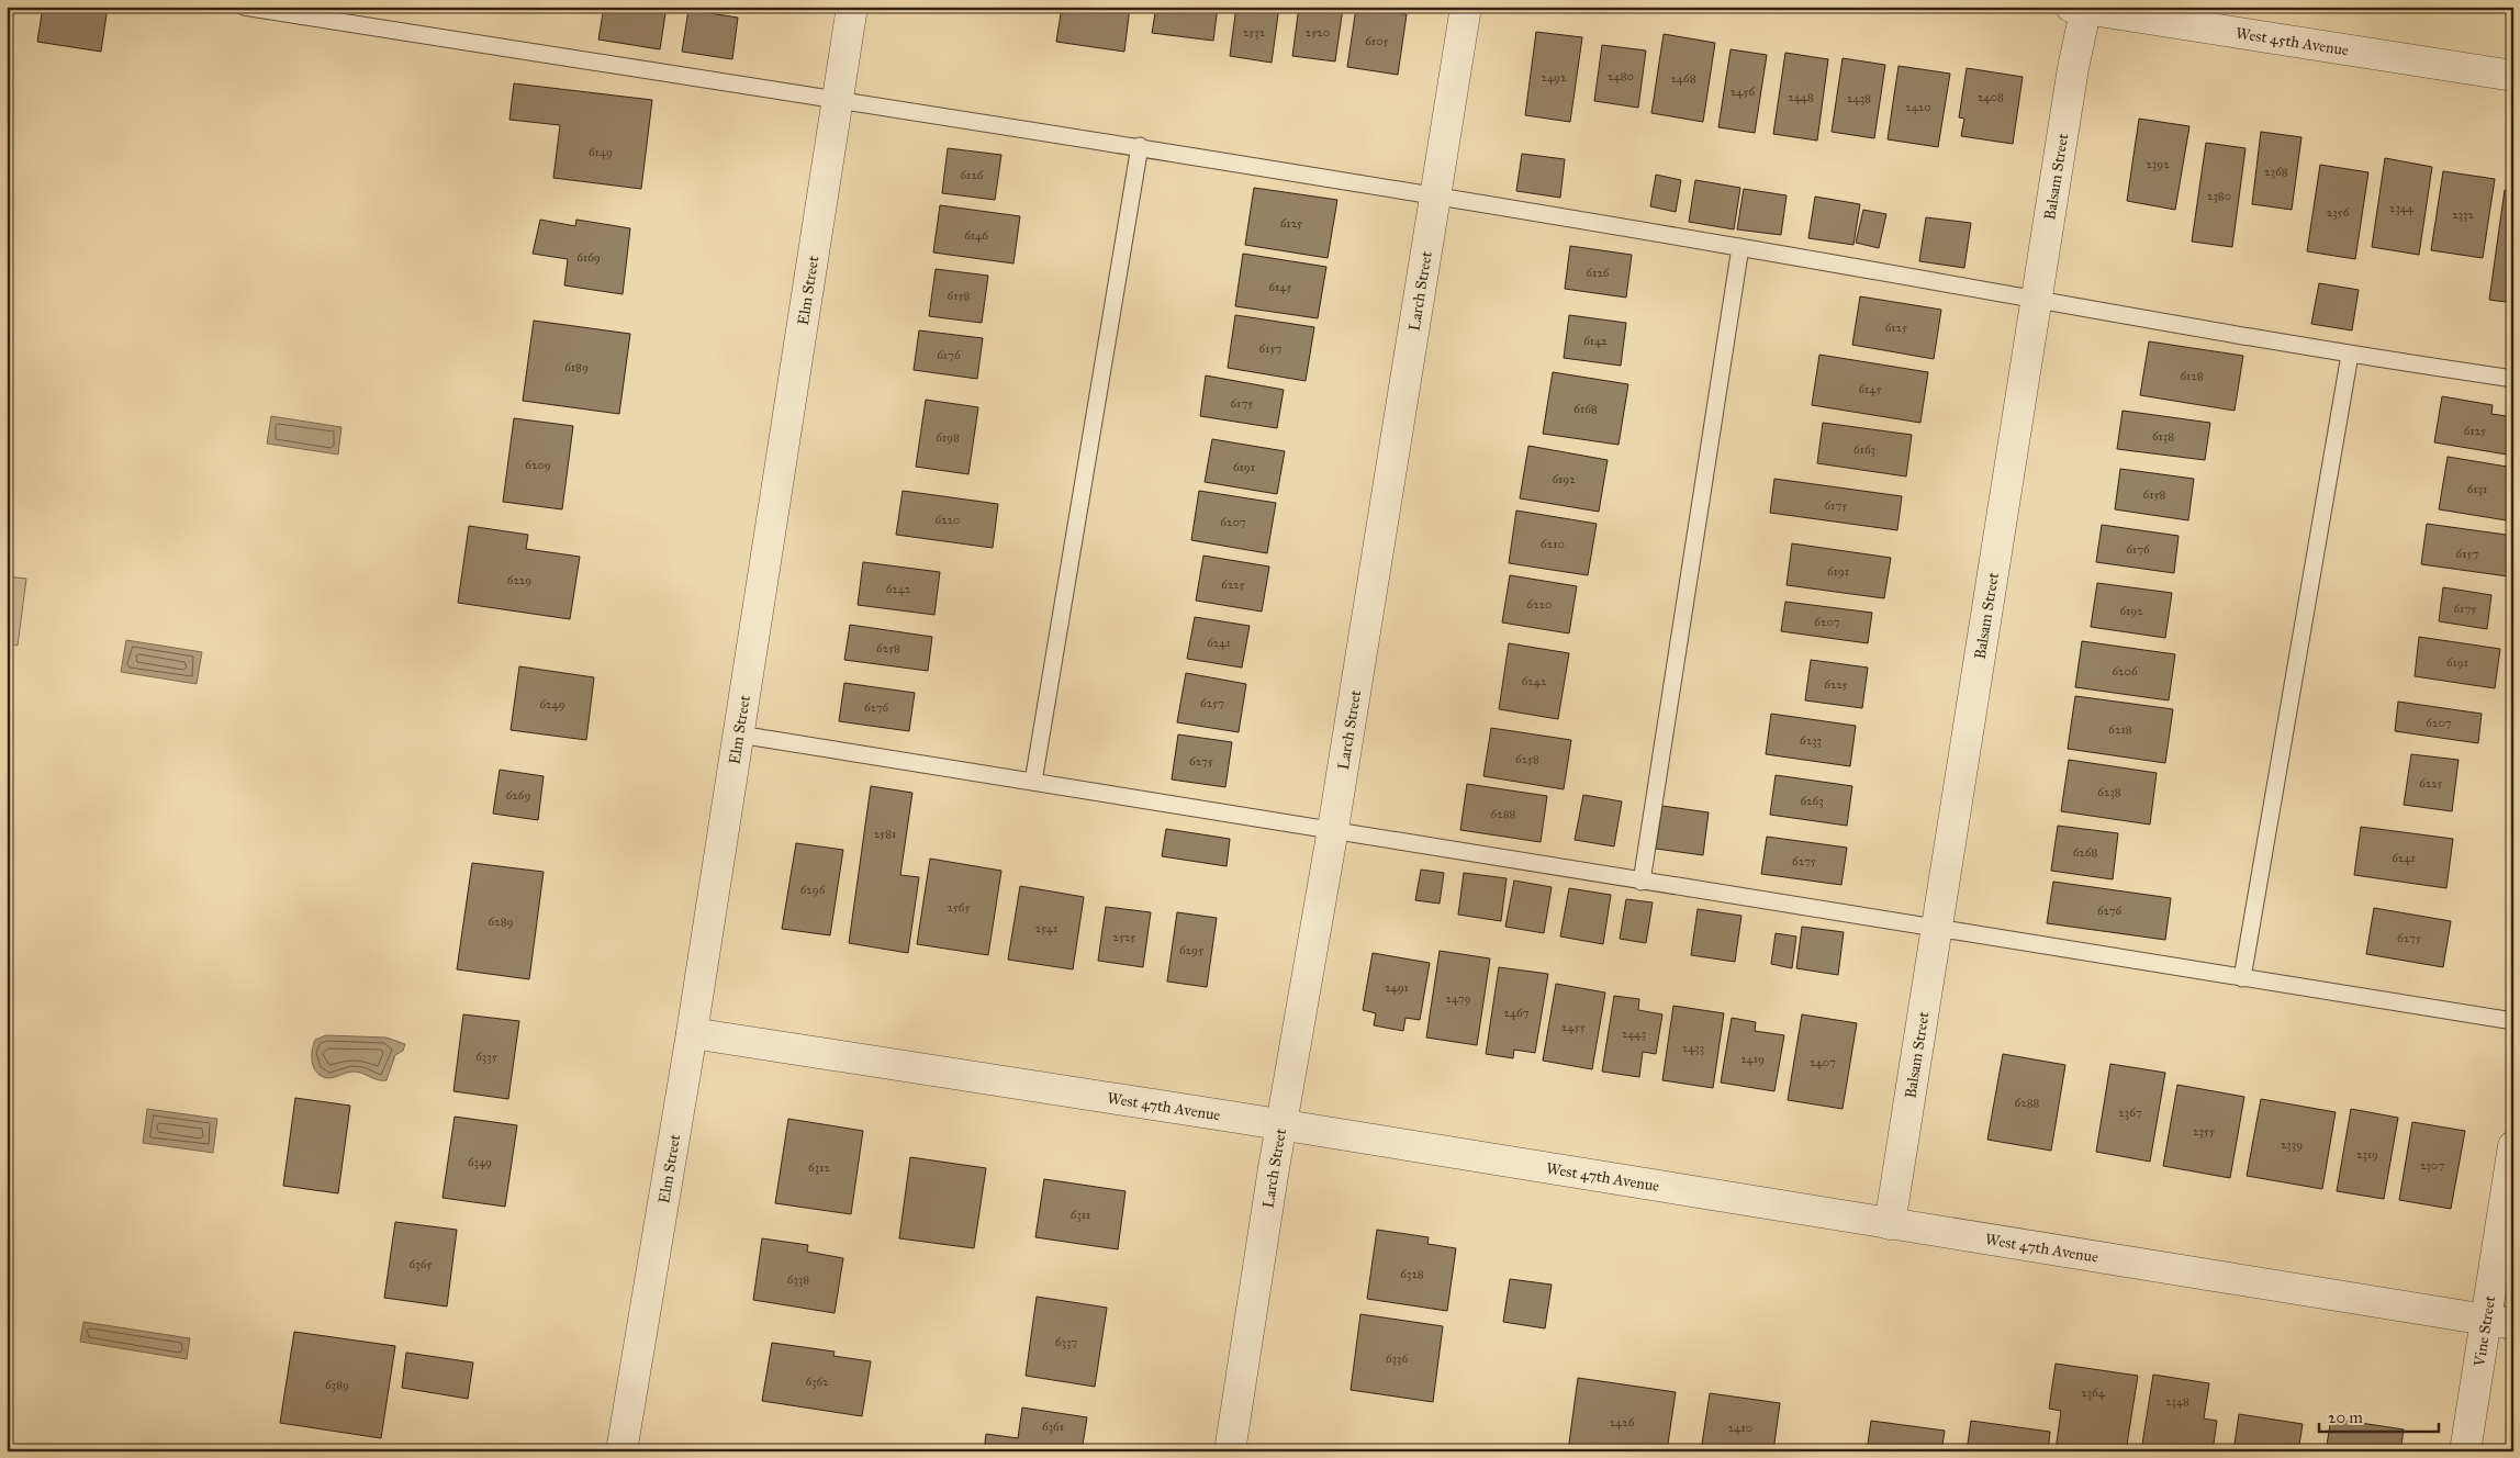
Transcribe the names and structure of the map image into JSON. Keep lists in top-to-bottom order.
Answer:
{
  "streets": {
    "street": [
      "West 45th Avenue",
      "Balsam Street",
      "Elm Street",
      "Larch Street",
      "West 47th Avenue",
      "Vine Street"
    ]
  },
  "crossings": [
    ["West 45th Avenue", "Balsam Street"],
    ["Balsam Street", "West 47th Avenue"],
    ["Elm Street", "West 47th Avenue"],
    ["Larch Street", "West 47th Avenue"],
    ["West 47th Avenue", "Vine Street"]
  ],
  "house_numbers": [
    "2532",
    "2520",
    "6105",
    "2480",
    "2492",
    "2468",
    "2456",
    "2448",
    "2408",
    "2438",
    "2420",
    "6149",
    "2392",
    "2368",
    "6126",
    "2380",
    "2344",
    "2356",
    "2332",
    "6125",
    "6146",
    "6169",
    "6126",
    "6145",
    "6158",
    "6125",
    "6142",
    "6157",
    "6176",
    "6189",
    "6128",
    "6145",
    "6175",
    "6168",
    "6125",
    "6138",
    "6198",
    "6163",
    "6209",
    "6191",
    "6192",
    "6131",
    "6158",
    "6175",
    "6220",
    "6207",
    "6210",
    "6176",
    "6157",
    "6191",
    "6229",
    "6225",
    "6242",
    "6220",
    "6175",
    "6192",
    "6207",
    "6241",
    "6258",
    "6191",
    "6206",
    "6242",
    "6225",
    "6257",
    "6249",
    "6276",
    "6207",
    "6218",
    "6233",
    "6258",
    "6275",
    "6225",
    "6238",
    "6269",
    "6263",
    "6288",
    "2581",
    "6268",
    "6241",
    "6275",
    "6296",
    "2565",
    "6276",
    "6289",
    "2541",
    "2525",
    "6275",
    "6295",
    "2491",
    "2479",
    "2467",
    "2455",
    "2443",
    "2433",
    "6335",
    "2419",
    "2407",
    "6288",
    "2367",
    "2355",
    "2339",
    "2319",
    "6349",
    "2307",
    "6312",
    "6311",
    "6365",
    "6328",
    "6338",
    "6337",
    "6336",
    "6362",
    "6389",
    "2364",
    "2348",
    "2426",
    "6361",
    "2410"
  ],
  "scale_bar": "20 m"
}
